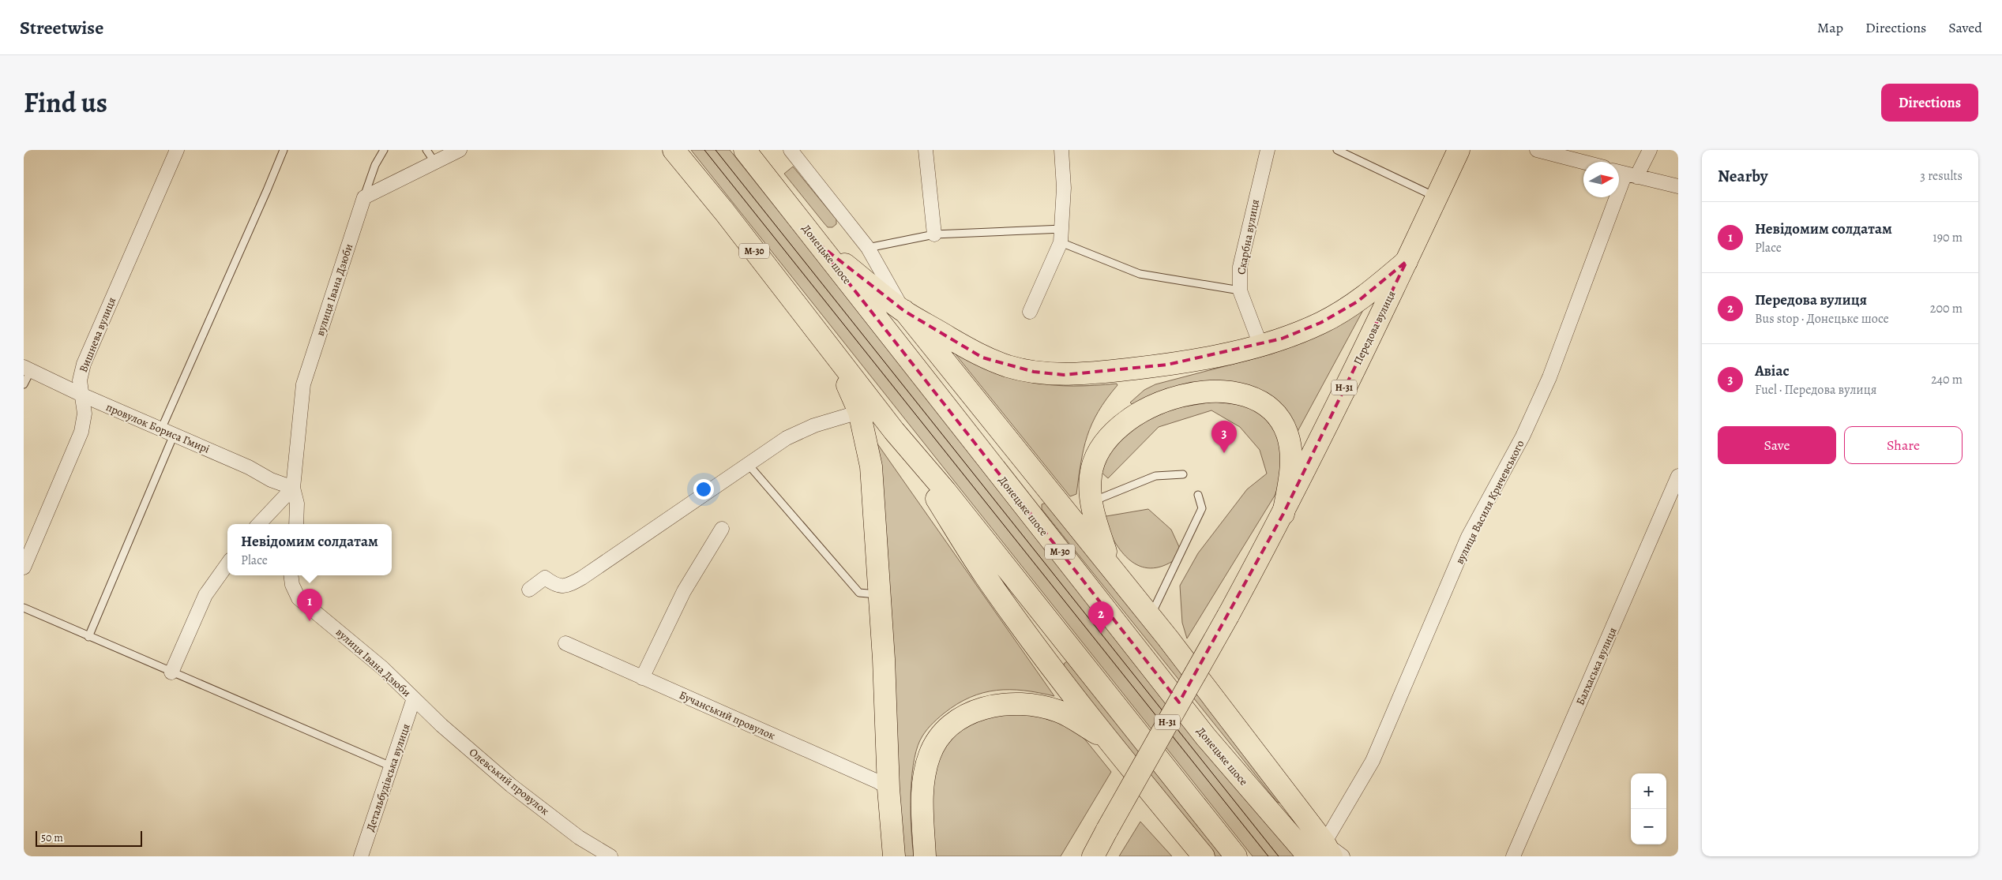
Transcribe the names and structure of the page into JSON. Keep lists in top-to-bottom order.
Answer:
{
  "streets": {
    "main road": [
      "М-30",
      "Донецьке шосе",
      "Передова вулиця",
      "Н-31"
    ],
    "street": [
      "Скарбна вулиця",
      "вулиця Івана Дзюби",
      "Вишнева вулиця",
      "провулок Бориса Гмирі",
      "вулиця Василя Кричевського",
      "Балхаська вулиця",
      "Бучанський провулок",
      "Детальбудівська вулиця",
      "Олевський провулок"
    ]
  },
  "crossings": [
    ["Донецьке шосе", "вулиця Василя Кричевського"],
    ["вулиця Івана Дзюби", "провулок Бориса Гмирі"],
    ["вулиця Івана Дзюби", "Детальбудівська вулиця"],
    ["вулиця Івана Дзюби", "Олевський провулок"],
    ["Вишнева вулиця", "провулок Бориса Гмирі"],
    ["Детальбудівська вулиця", "Олевський провулок"]
  ],
  "scale_bar": "50 m",
  "north": "right",
  "page": {
    "header": "Streetwise",
    "nav": ["Map", "Directions", "Saved"],
    "title": "Find us",
    "buttons": [
      "Directions",
      ["Save", "Share"]
    ],
    "heading": ["Nearby", "3 results"],
    "list": [
      {
        "mark": "1",
        "name": "Невідомим солдатам",
        "note": "Place",
        "value": "190 m"
      },
      {
        "mark": "2",
        "name": "Передова вулиця",
        "note": "Bus stop · Донецьке шосе",
        "value": "200 m"
      },
      {
        "mark": "3",
        "name": "Авіас",
        "note": "Fuel · Передова вулиця",
        "value": "240 m"
      }
    ],
    "pins": ["3", "1", "2"],
    "popup": ["Невідомим солдатам", "Place"],
    "map_buttons": ["+", "−"],
    "scale": "50 m"
  }
}
